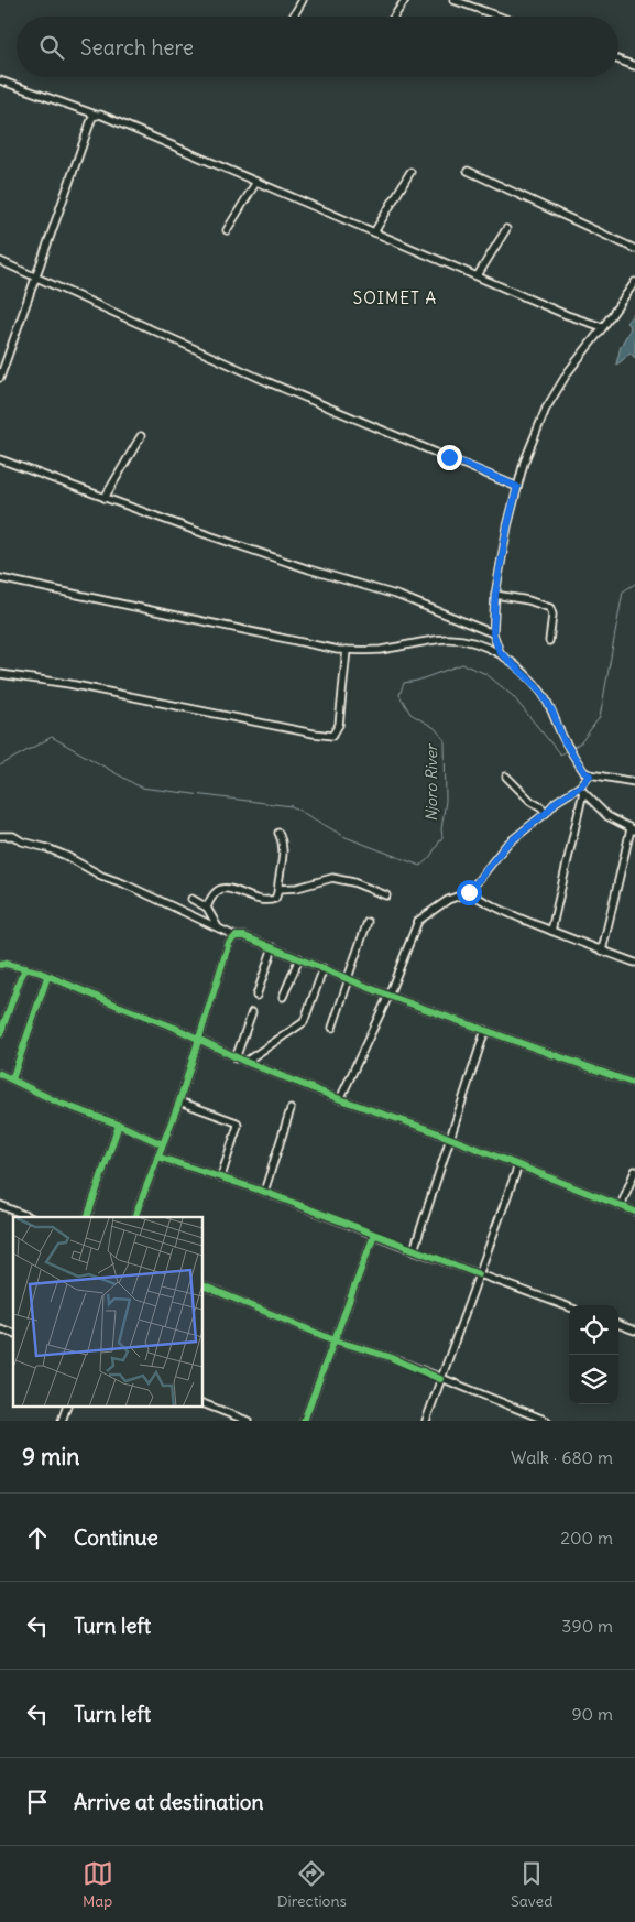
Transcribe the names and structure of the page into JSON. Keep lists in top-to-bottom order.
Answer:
{
  "districts": ["SOIMET A"],
  "water": ["Njoro River"],
  "page": {
    "search": "Search here",
    "heading": ["9 min", "Walk · 680 m"],
    "list": [
      ["Continue", "200 m"],
      ["Turn left", "390 m"],
      ["Turn left", "90 m"],
      "Arrive at destination"
    ],
    "nav": ["Map", "Directions", "Saved"]
  }
}
